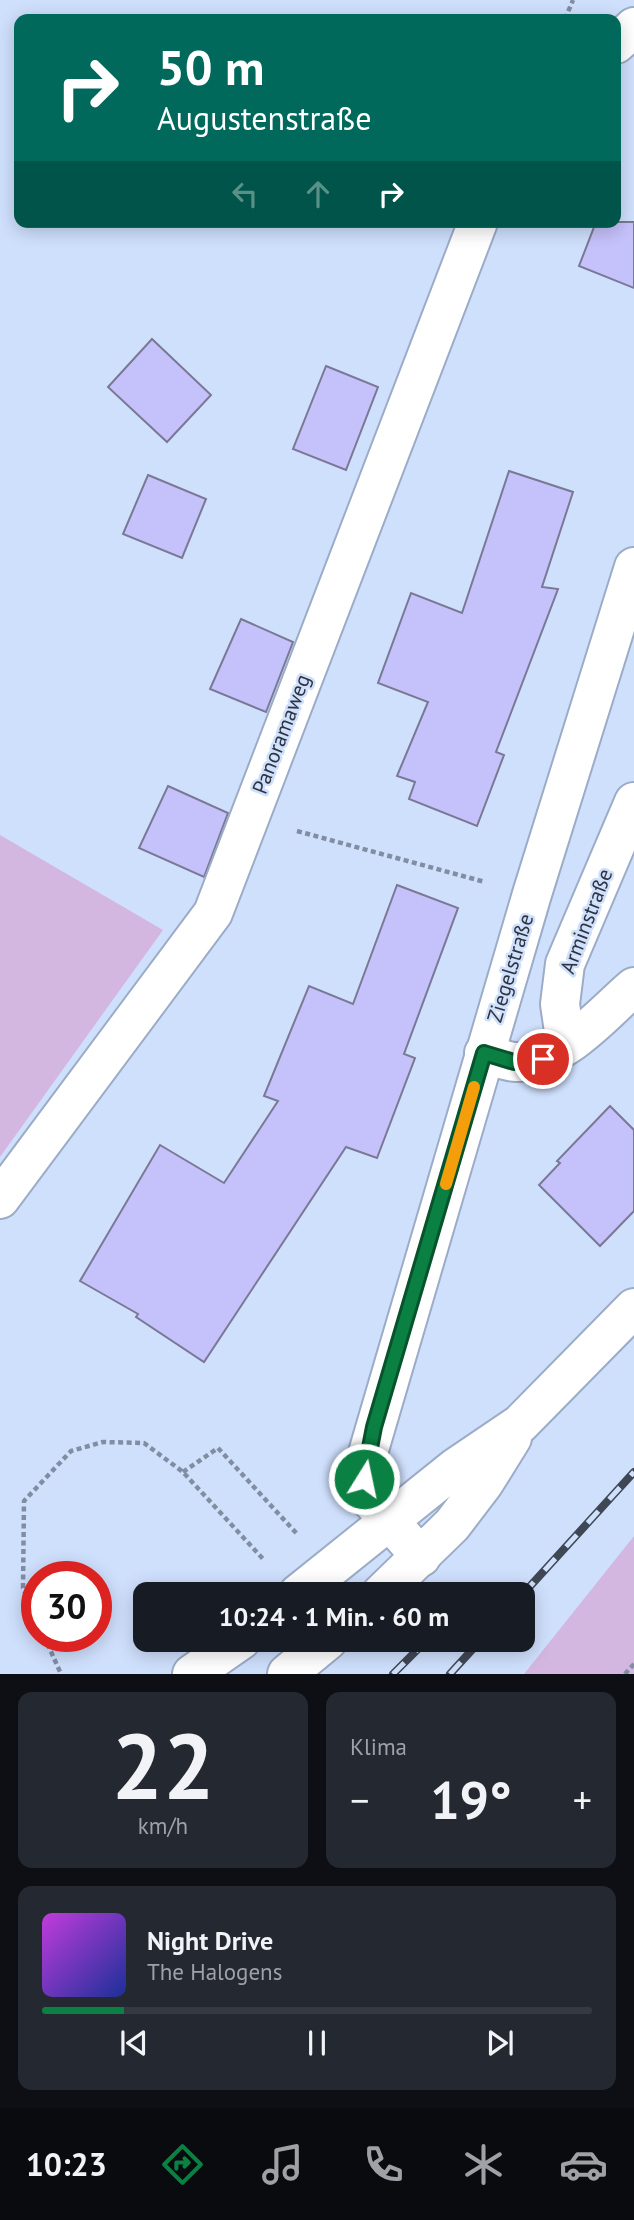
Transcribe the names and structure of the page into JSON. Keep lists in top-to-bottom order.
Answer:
{
  "streets": {
    "street": ["Panoramaweg", "Arminstraße", "Ziegelstraße"]
  },
  "page": {
    "turn": ["50 m", "Augustenstraße"],
    "limit": "30",
    "trip": "10:24 · 1 Min. · 60 m",
    "tile": [
      ["22", "km/h"],
      "Klima"
    ],
    "heat": ["−", "19°", "+"],
    "song": ["Night Drive", "The Halogens"],
    "tabs": "10:23"
  }
}
